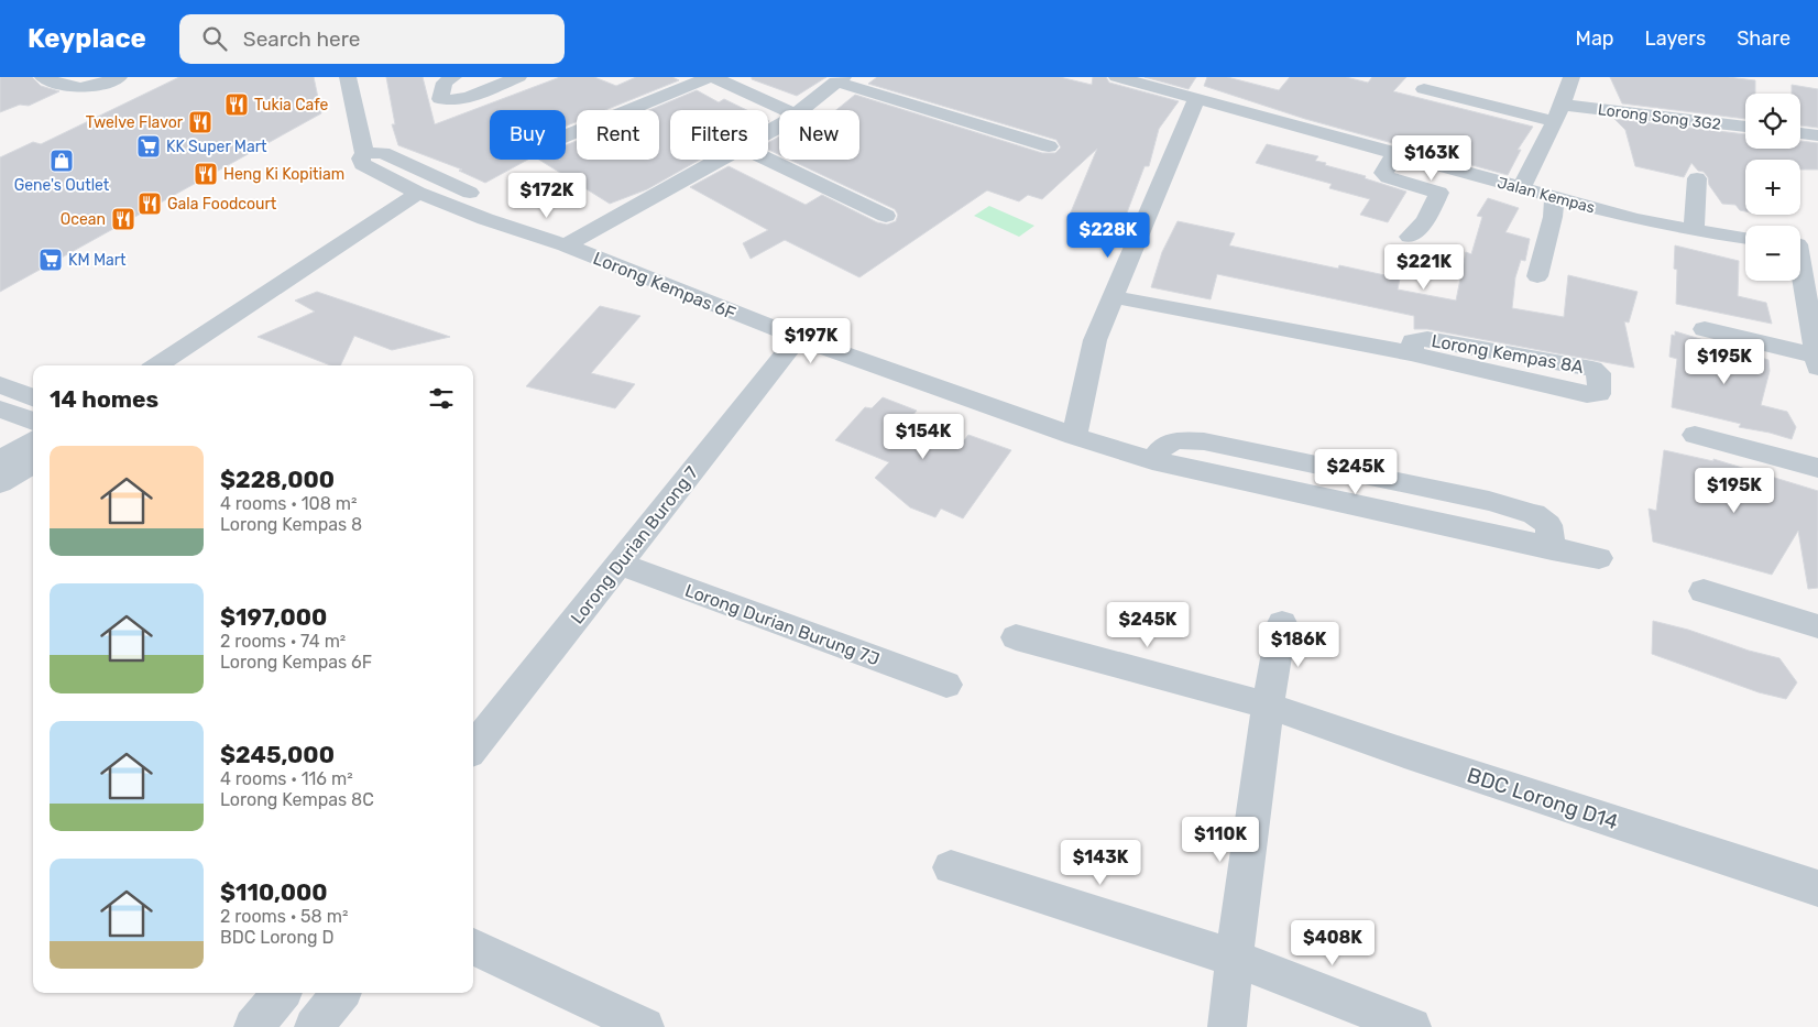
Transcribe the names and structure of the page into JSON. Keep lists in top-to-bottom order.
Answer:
{
  "streets": {
    "street": [
      "Lorong Song 3G2",
      "Jalan Kempas",
      "Lorong Kempas 6F",
      "Lorong Kempas 8A",
      "Lorong Durian Burong 7",
      "Lorong Durian Burung 7J",
      "BDC Lorong D14"
    ]
  },
  "crossings": [
    ["Lorong Kempas 6F", "Lorong Durian Burong 7"],
    ["Lorong Durian Burong 7", "Lorong Durian Burung 7J"]
  ],
  "places": {
    "restaurant": [
      "Tukia Cafe",
      "Twelve Flavor",
      "Heng Ki Kopitiam",
      "Gala Foodcourt",
      "Ocean"
    ],
    "supermarket": ["KK Super Mart", "KM Mart"],
    "shop": ["Gene's Outlet"]
  },
  "page": {
    "header": "Keyplace",
    "search": "Search here",
    "nav": ["Map", "Layers", "Share"],
    "map_buttons": ["+", "−"],
    "chip": [
      "Buy",
      "Rent",
      "Filters",
      "New"
    ],
    "price": [
      "$163K",
      "$172K",
      "$228K",
      "$221K",
      "$197K",
      "$195K",
      "$154K",
      "$245K",
      "$195K",
      "$245K",
      "$186K",
      "$110K",
      "$143K",
      "$408K"
    ],
    "heading": "14 homes",
    "list": [
      {
        "name": "$228,000",
        "note": "4 rooms · 108 m² · Lorong Kempas 8"
      },
      {
        "name": "$197,000",
        "note": "2 rooms · 74 m² · Lorong Kempas 6F"
      },
      {
        "name": "$245,000",
        "note": "4 rooms · 116 m² · Lorong Kempas 8C"
      },
      {
        "name": "$110,000",
        "note": "2 rooms · 58 m² · BDC Lorong D"
      }
    ]
  }
}
